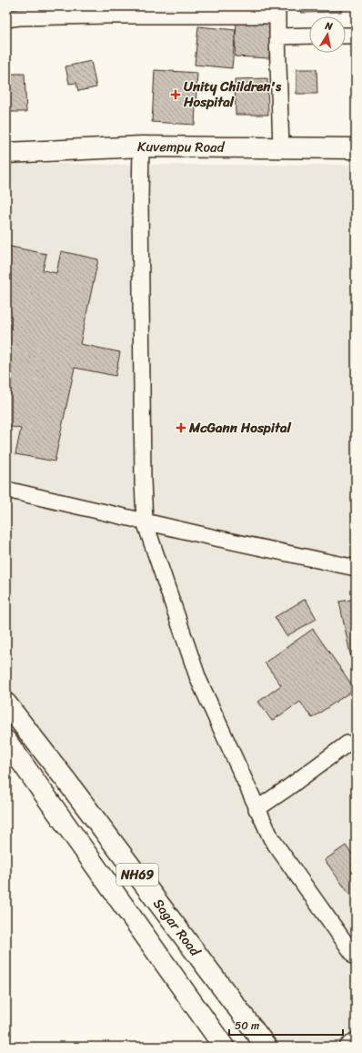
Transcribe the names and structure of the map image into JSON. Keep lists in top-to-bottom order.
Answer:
{
  "streets": {
    "main road": ["Kuvempu Road", "NH69", "Sagar Road"]
  },
  "places": {
    "health": ["Unity Children's Hospital", "McGann Hospital"]
  },
  "scale_bar": "50 m",
  "north": "top"
}
